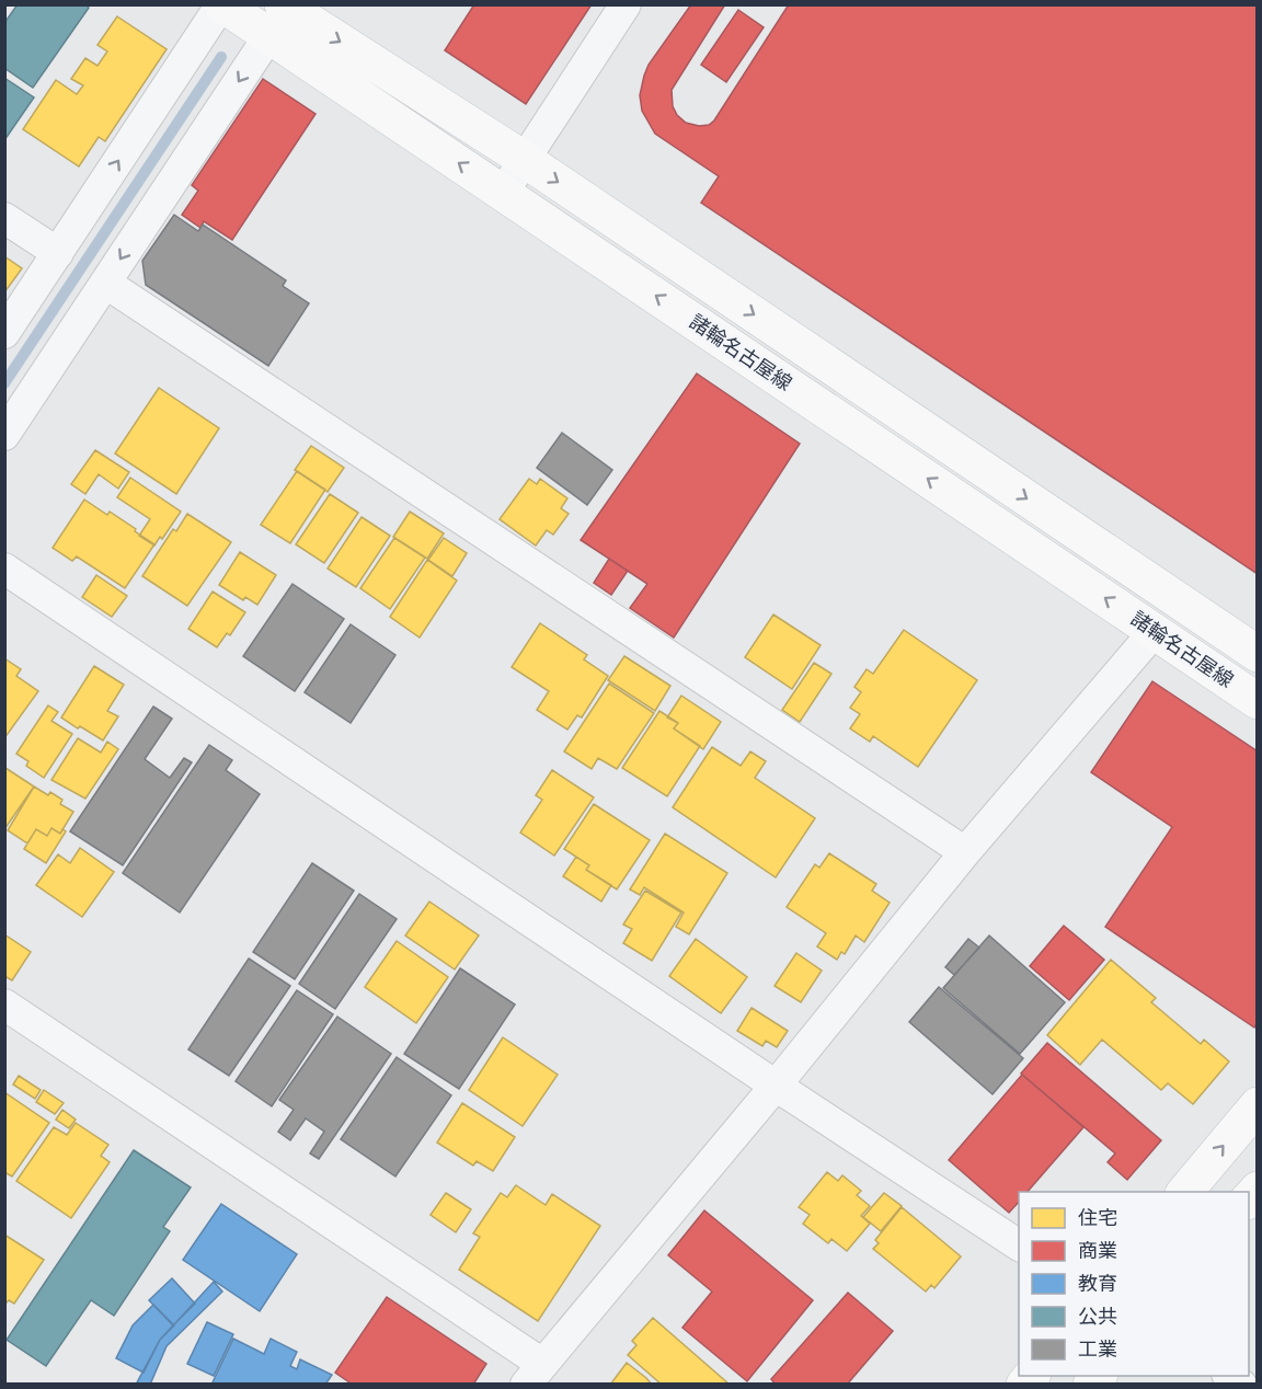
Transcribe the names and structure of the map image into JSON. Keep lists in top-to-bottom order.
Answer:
{
  "streets": {
    "main road": ["諸輪名古屋線"]
  },
  "legend": [
    "住宅",
    "商業",
    "教育",
    "公共",
    "工業"
  ]
}
